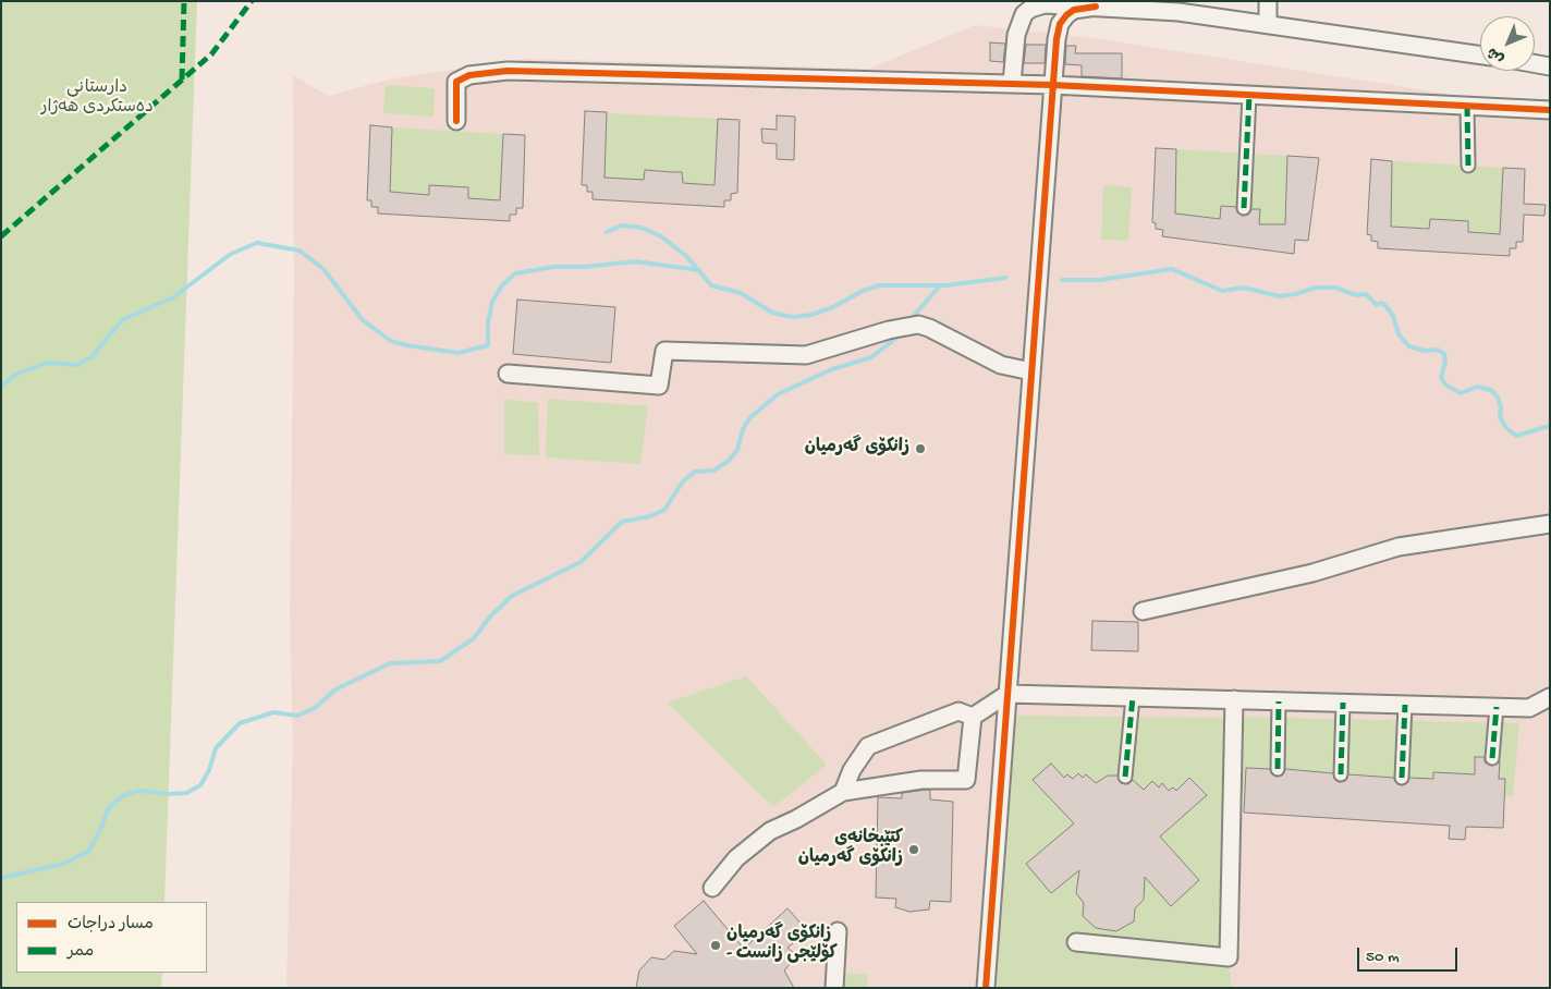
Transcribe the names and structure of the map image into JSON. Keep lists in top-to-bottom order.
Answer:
{
  "parks": ["دارستانی دەستکردی هەژار"],
  "places": ["زانکۆی گەرمیان", "کتێبخانەی زانکۆی گەرمیان", "زانکۆی گەرمیان - کۆلێجی زانست"],
  "legend": ["مسار دراجات", "ممر"],
  "scale_bar": "50 m",
  "north": "bottom left"
}
